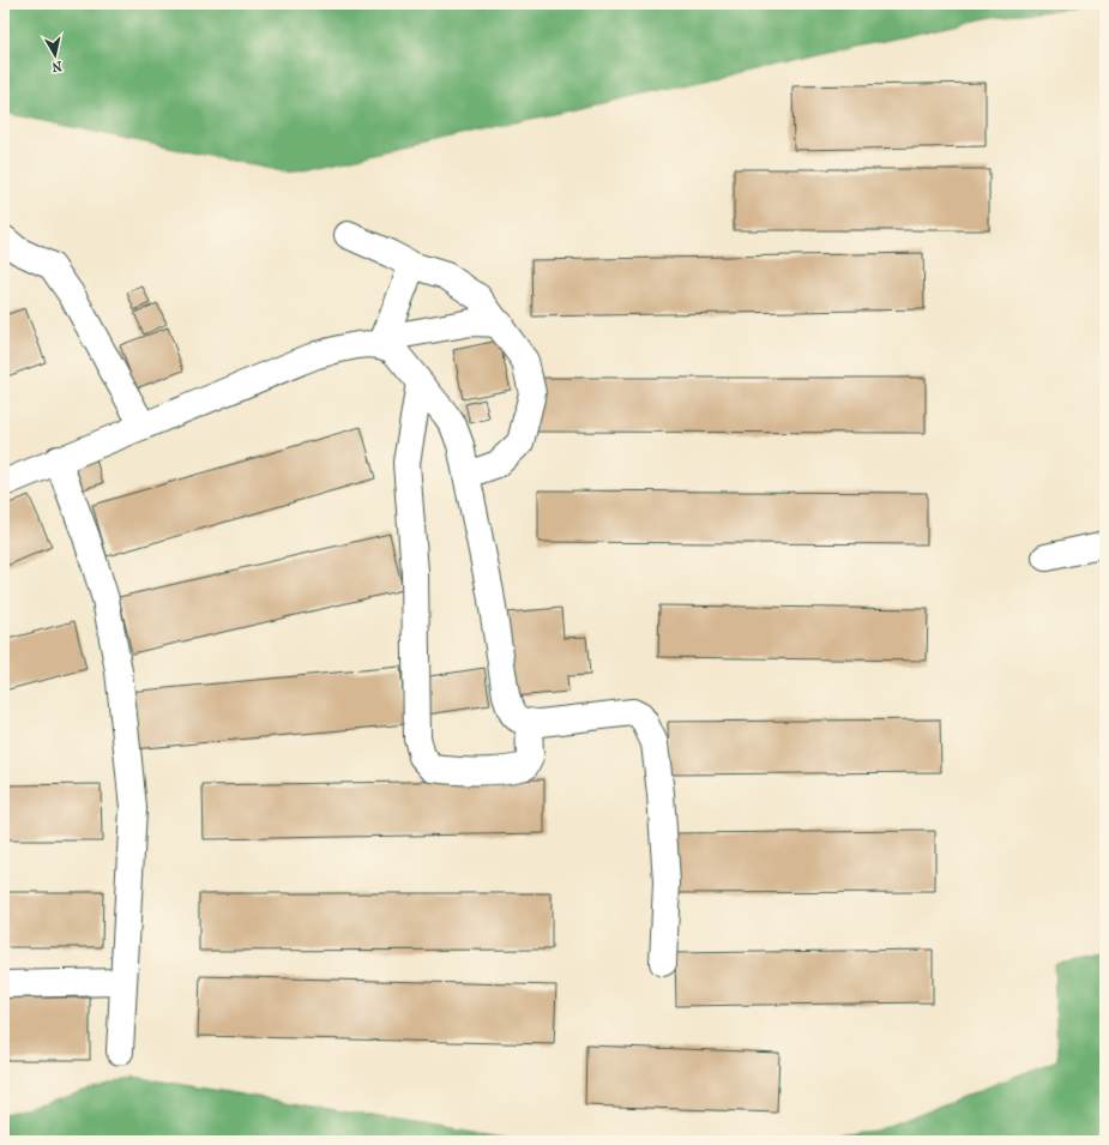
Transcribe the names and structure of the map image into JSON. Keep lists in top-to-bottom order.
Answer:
{
  "north": "bottom"
}
